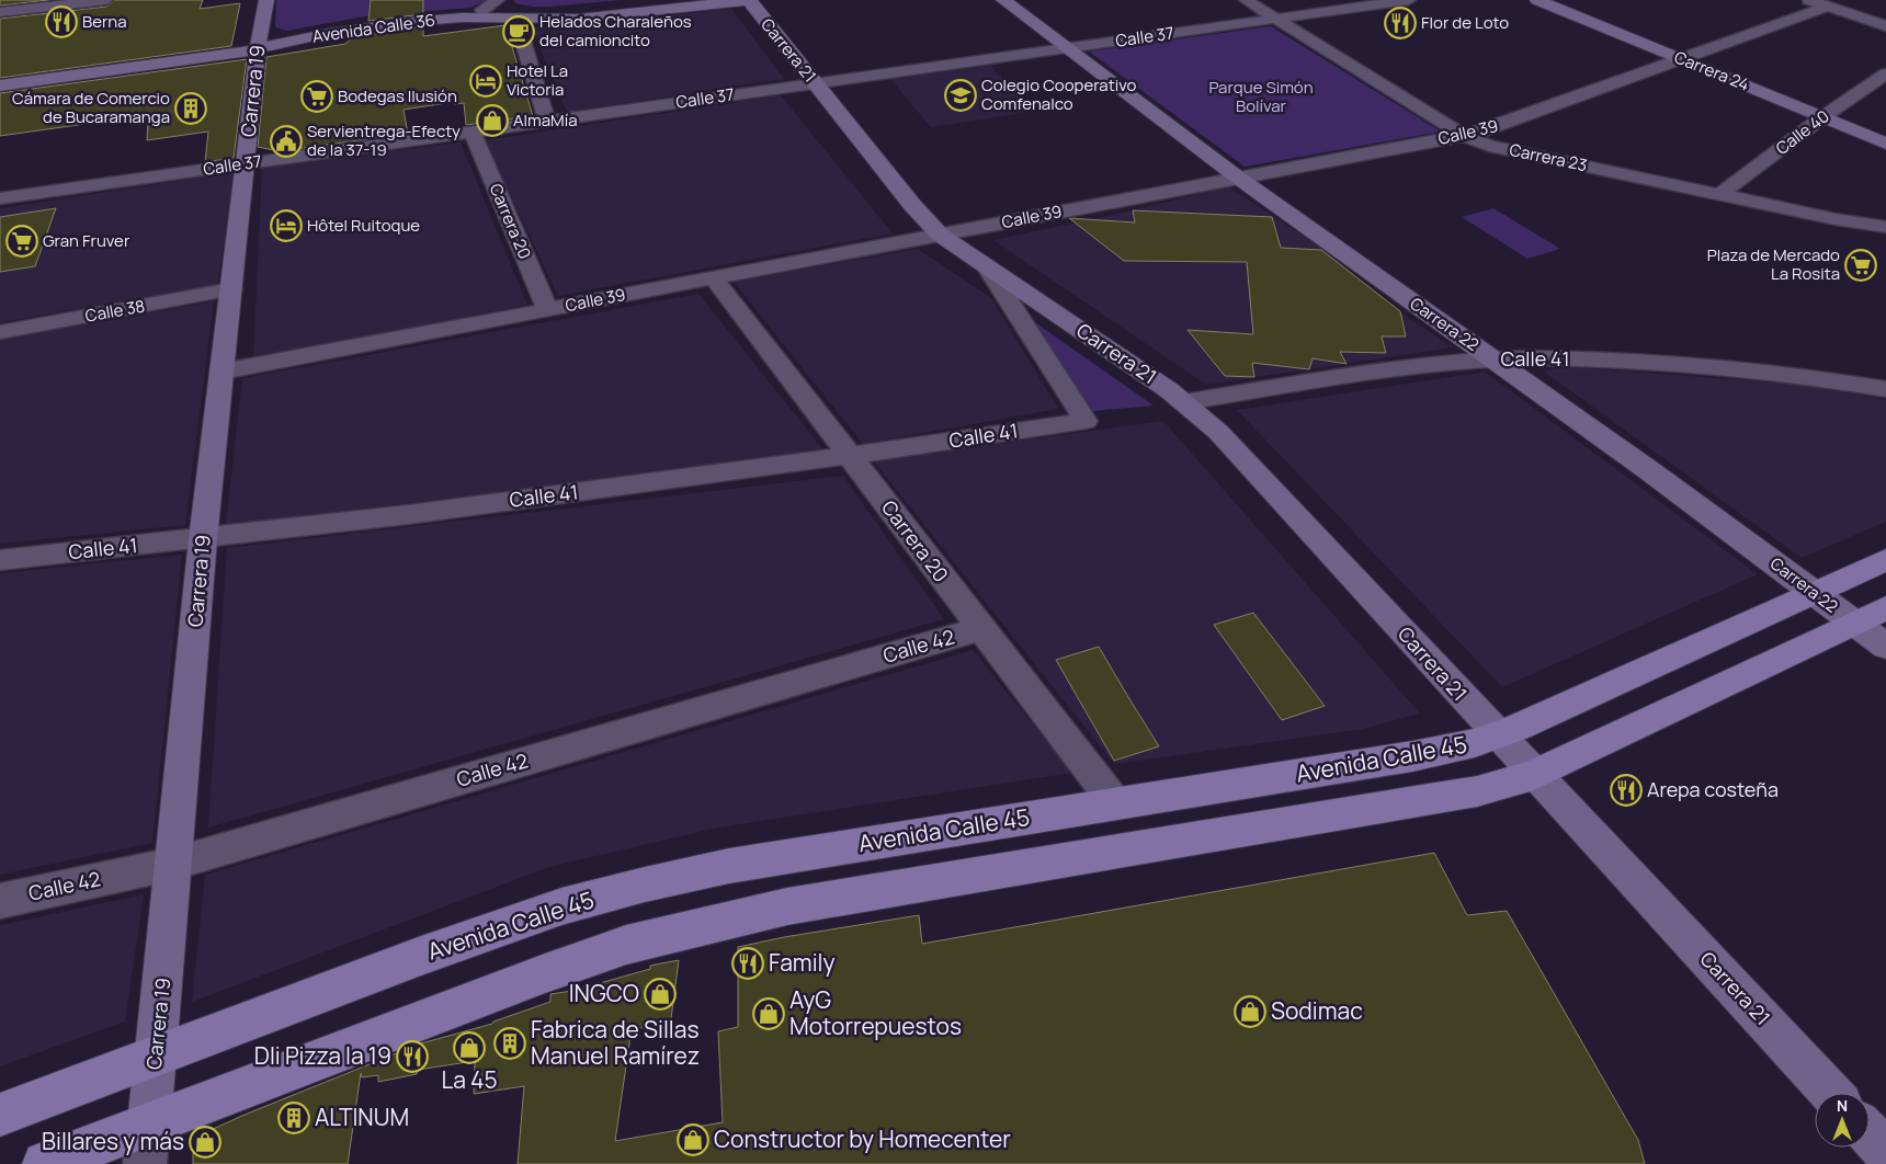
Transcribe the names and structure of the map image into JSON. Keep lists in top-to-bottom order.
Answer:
{
  "streets": {
    "main road": ["Avenida Calle 45"],
    "street": [
      "Avenida Calle 36",
      "Calle 37",
      "Carrera 21",
      "Carrera 24",
      "Carrera 19",
      "Calle 39",
      "Calle 40",
      "Carrera 23",
      "Carrera 20",
      "Calle 38",
      "Carrera 22",
      "Calle 41",
      "Calle 42"
    ]
  },
  "crossings": [
    ["Avenida Calle 36", "Carrera 21"],
    ["Avenida Calle 36", "Carrera 19"],
    ["Calle 37", "Carrera 21"],
    ["Calle 37", "Carrera 19"],
    ["Calle 37", "Carrera 23"],
    ["Calle 37", "Carrera 20"],
    ["Calle 37", "Carrera 22"],
    ["Carrera 21", "Calle 39"],
    ["Carrera 21", "Calle 41"],
    ["Carrera 21", "Avenida Calle 45"],
    ["Carrera 24", "Calle 39"],
    ["Carrera 24", "Calle 40"],
    ["Carrera 19", "Calle 39"],
    ["Carrera 19", "Calle 38"],
    ["Carrera 19", "Calle 41"],
    ["Carrera 19", "Calle 42"],
    ["Carrera 19", "Avenida Calle 45"],
    ["Calle 39", "Carrera 23"],
    ["Calle 39", "Carrera 20"],
    ["Calle 39", "Carrera 22"],
    ["Calle 40", "Carrera 23"],
    ["Carrera 20", "Calle 41"],
    ["Carrera 20", "Calle 42"],
    ["Carrera 20", "Avenida Calle 45"],
    ["Carrera 22", "Calle 41"],
    ["Carrera 22", "Avenida Calle 45"]
  ],
  "parks": ["Parque Simón Bolívar"],
  "places": {
    "restaurant": [
      "Berna",
      "Flor de Loto",
      "Arepa costeña",
      "Family",
      "Dli Pizza la 19"
    ],
    "cafe": ["Helados Charaleños del camioncito"],
    "hotel": ["Hotel La Victoria", "Hôtel Ruitoque"],
    "school or university": ["Colegio Cooperativo Comfenalco"],
    "supermarket": ["Bodegas Ilusión", "Gran Fruver", "Plaza de Mercado La Rosita"],
    "building": ["Cámara de Comercio de Bucaramanga", "Fabrica de Sillas Manuel Ramírez", "ALTINUM"],
    "shop": [
      "AlmaMía",
      "INGCO",
      "Sodimac",
      "AyG Motorrepuestos",
      "La 45",
      "Constructor by Homecenter",
      "Billares y más"
    ],
    "public building": ["Servientrega-Efecty de la 37-19"]
  },
  "north": "top"
}
